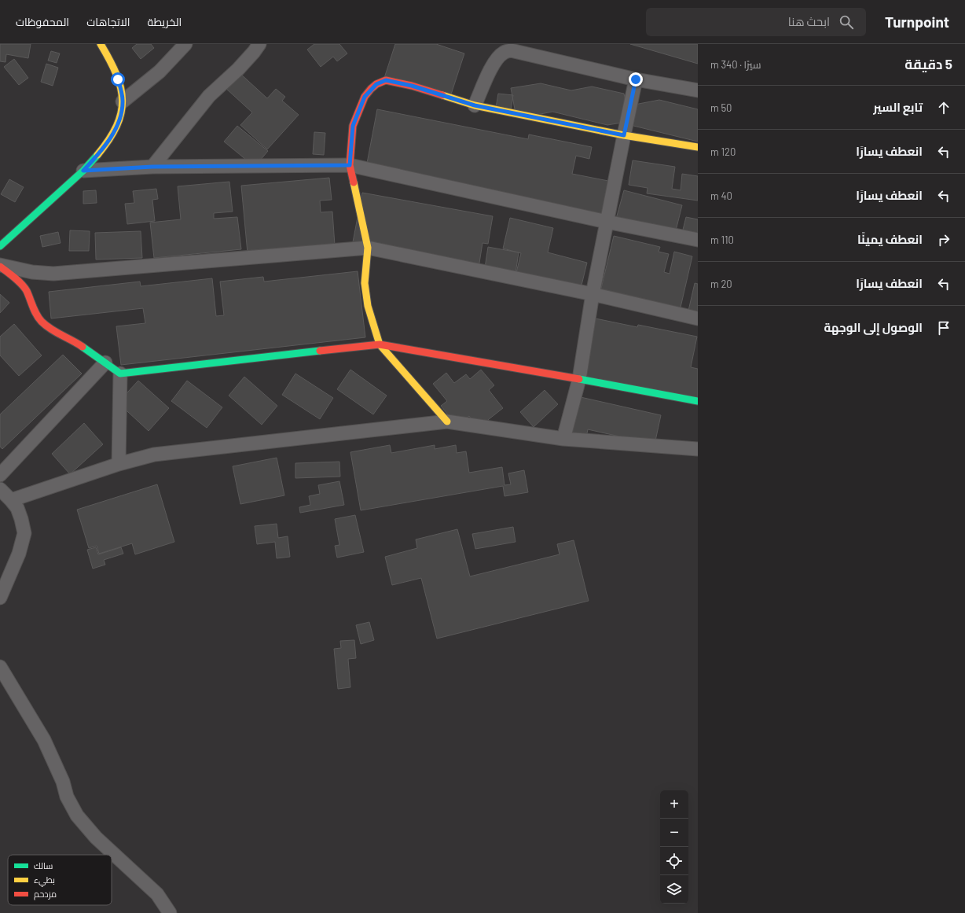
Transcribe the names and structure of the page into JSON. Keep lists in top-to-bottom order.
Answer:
{
  "legend": ["سالك", "بطيء", "مزدحم"],
  "page": {
    "header": "Turnpoint",
    "search": "ابحث هنا",
    "nav": ["الخريطة", "الاتجاهات", "المحفوظات"],
    "heading": ["5 دقيقة", "سيرًا · 340 m"],
    "list": [
      ["تابع السير", "50 m"],
      ["انعطف يسارًا", "120 m"],
      ["انعطف يسارًا", "40 m"],
      ["انعطف يمينًا", "110 m"],
      ["انعطف يسارًا", "20 m"],
      "الوصول إلى الوجهة"
    ],
    "map_buttons": ["+", "−"]
  }
}
